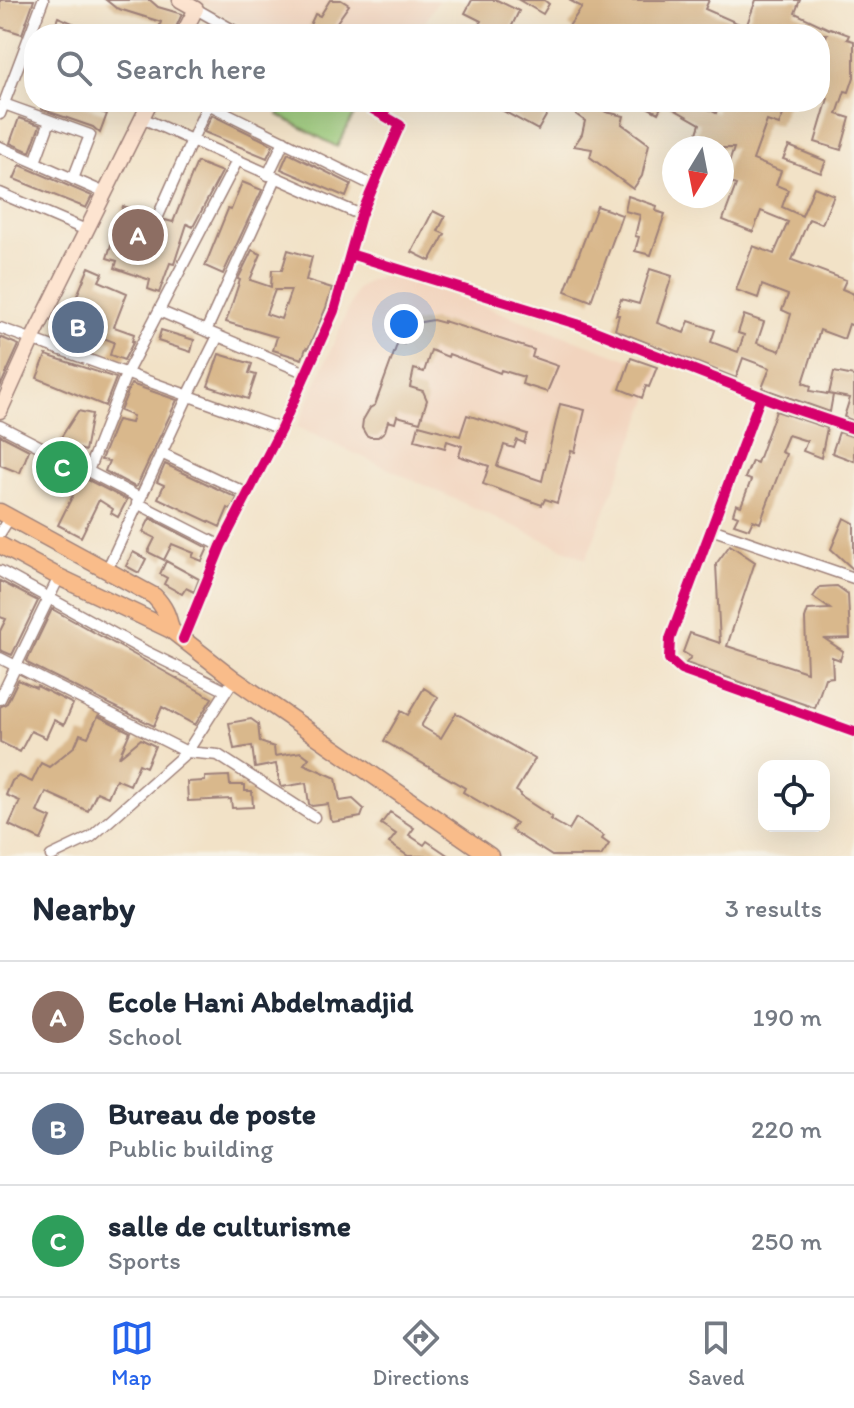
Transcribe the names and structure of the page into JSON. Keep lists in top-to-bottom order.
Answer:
{
  "north": "bottom",
  "page": {
    "search": "Search here",
    "pins": ["A", "B", "C"],
    "heading": ["Nearby", "3 results"],
    "list": [
      {
        "mark": "A",
        "name": "Ecole Hani Abdelmadjid",
        "note": "School",
        "value": "190 m"
      },
      {
        "mark": "B",
        "name": "Bureau de poste",
        "note": "Public building",
        "value": "220 m"
      },
      {
        "mark": "C",
        "name": "salle de culturisme",
        "note": "Sports",
        "value": "250 m"
      }
    ],
    "nav": ["Map", "Directions", "Saved"]
  }
}
